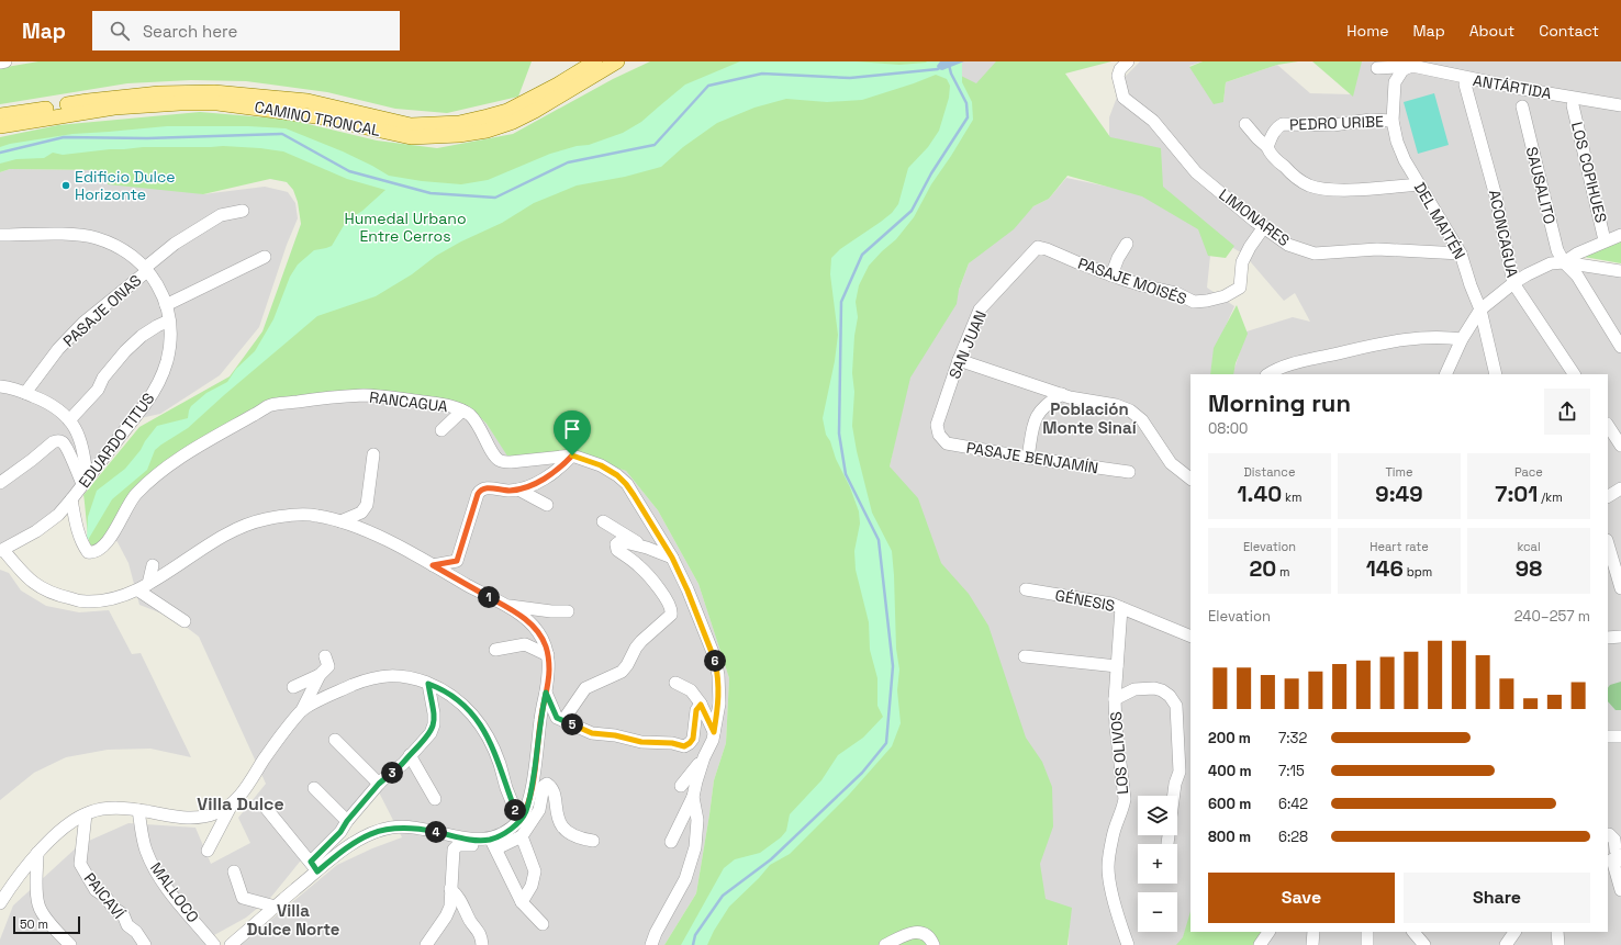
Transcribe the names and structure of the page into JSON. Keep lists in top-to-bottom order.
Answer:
{
  "streets": {
    "main road": ["CAMINO TRONCAL"],
    "street": [
      "ANTÁRTIDA",
      "PEDRO URIBE",
      "LOS COPIHUES",
      "SAUSALITO",
      "LIMONARES",
      "DEL MAITÉN",
      "ACONCAGUA",
      "PASAJE MOISÉS",
      "PASAJE ONAS",
      "SAN JUAN",
      "RANCAGUA",
      "EDUARDO TITUS",
      "PASAJE BENJAMÍN",
      "GÉNESIS",
      "LOS OLIVOS",
      "MALLOCO",
      "PAICAVÍ"
    ]
  },
  "crossings": [
    ["ANTÁRTIDA", "DEL MAITÉN"],
    ["ANTÁRTIDA", "ACONCAGUA"],
    ["PEDRO URIBE", "DEL MAITÉN"],
    ["LIMONARES", "DEL MAITÉN"],
    ["LIMONARES", "PASAJE MOISÉS"],
    ["PASAJE MOISÉS", "SAN JUAN"],
    ["PASAJE ONAS", "EDUARDO TITUS"],
    ["SAN JUAN", "PASAJE BENJAMÍN"],
    ["RANCAGUA", "EDUARDO TITUS"],
    ["GÉNESIS", "LOS OLIVOS"]
  ],
  "districts": ["Población Monte Sinaí", "Villa Dulce", "Villa Dulce Norte"],
  "parks": ["Humedal Urbano Entre Cerros"],
  "places": ["Edificio Dulce Horizonte"],
  "scale_bar": "50 m",
  "page": {
    "header": "Map",
    "search": "Search here",
    "nav": [
      "Home",
      "Map",
      "About",
      "Contact"
    ],
    "heading": ["Morning run", "08:00"],
    "stats": [
      ["Distance", "1.40 km"],
      ["Time", "9:49"],
      ["Pace", "7:01 /km"],
      ["Elevation", "20 m"],
      ["Heart rate", "146 bpm"],
      ["kcal", "98"]
    ],
    "pins": [
      "1",
      "6",
      "5",
      "3",
      "2",
      "4"
    ],
    "chart": ["Elevation", "240–257 m"],
    "list": [
      {
        "name": "200 m",
        "note": "7:32"
      },
      {
        "name": "400 m",
        "note": "7:15"
      },
      {
        "name": "600 m",
        "note": "6:42"
      },
      {
        "name": "800 m",
        "note": "6:28"
      }
    ],
    "map_buttons": ["+", "−"],
    "buttons": ["Save", "Share"],
    "scale": "50 m"
  }
}
